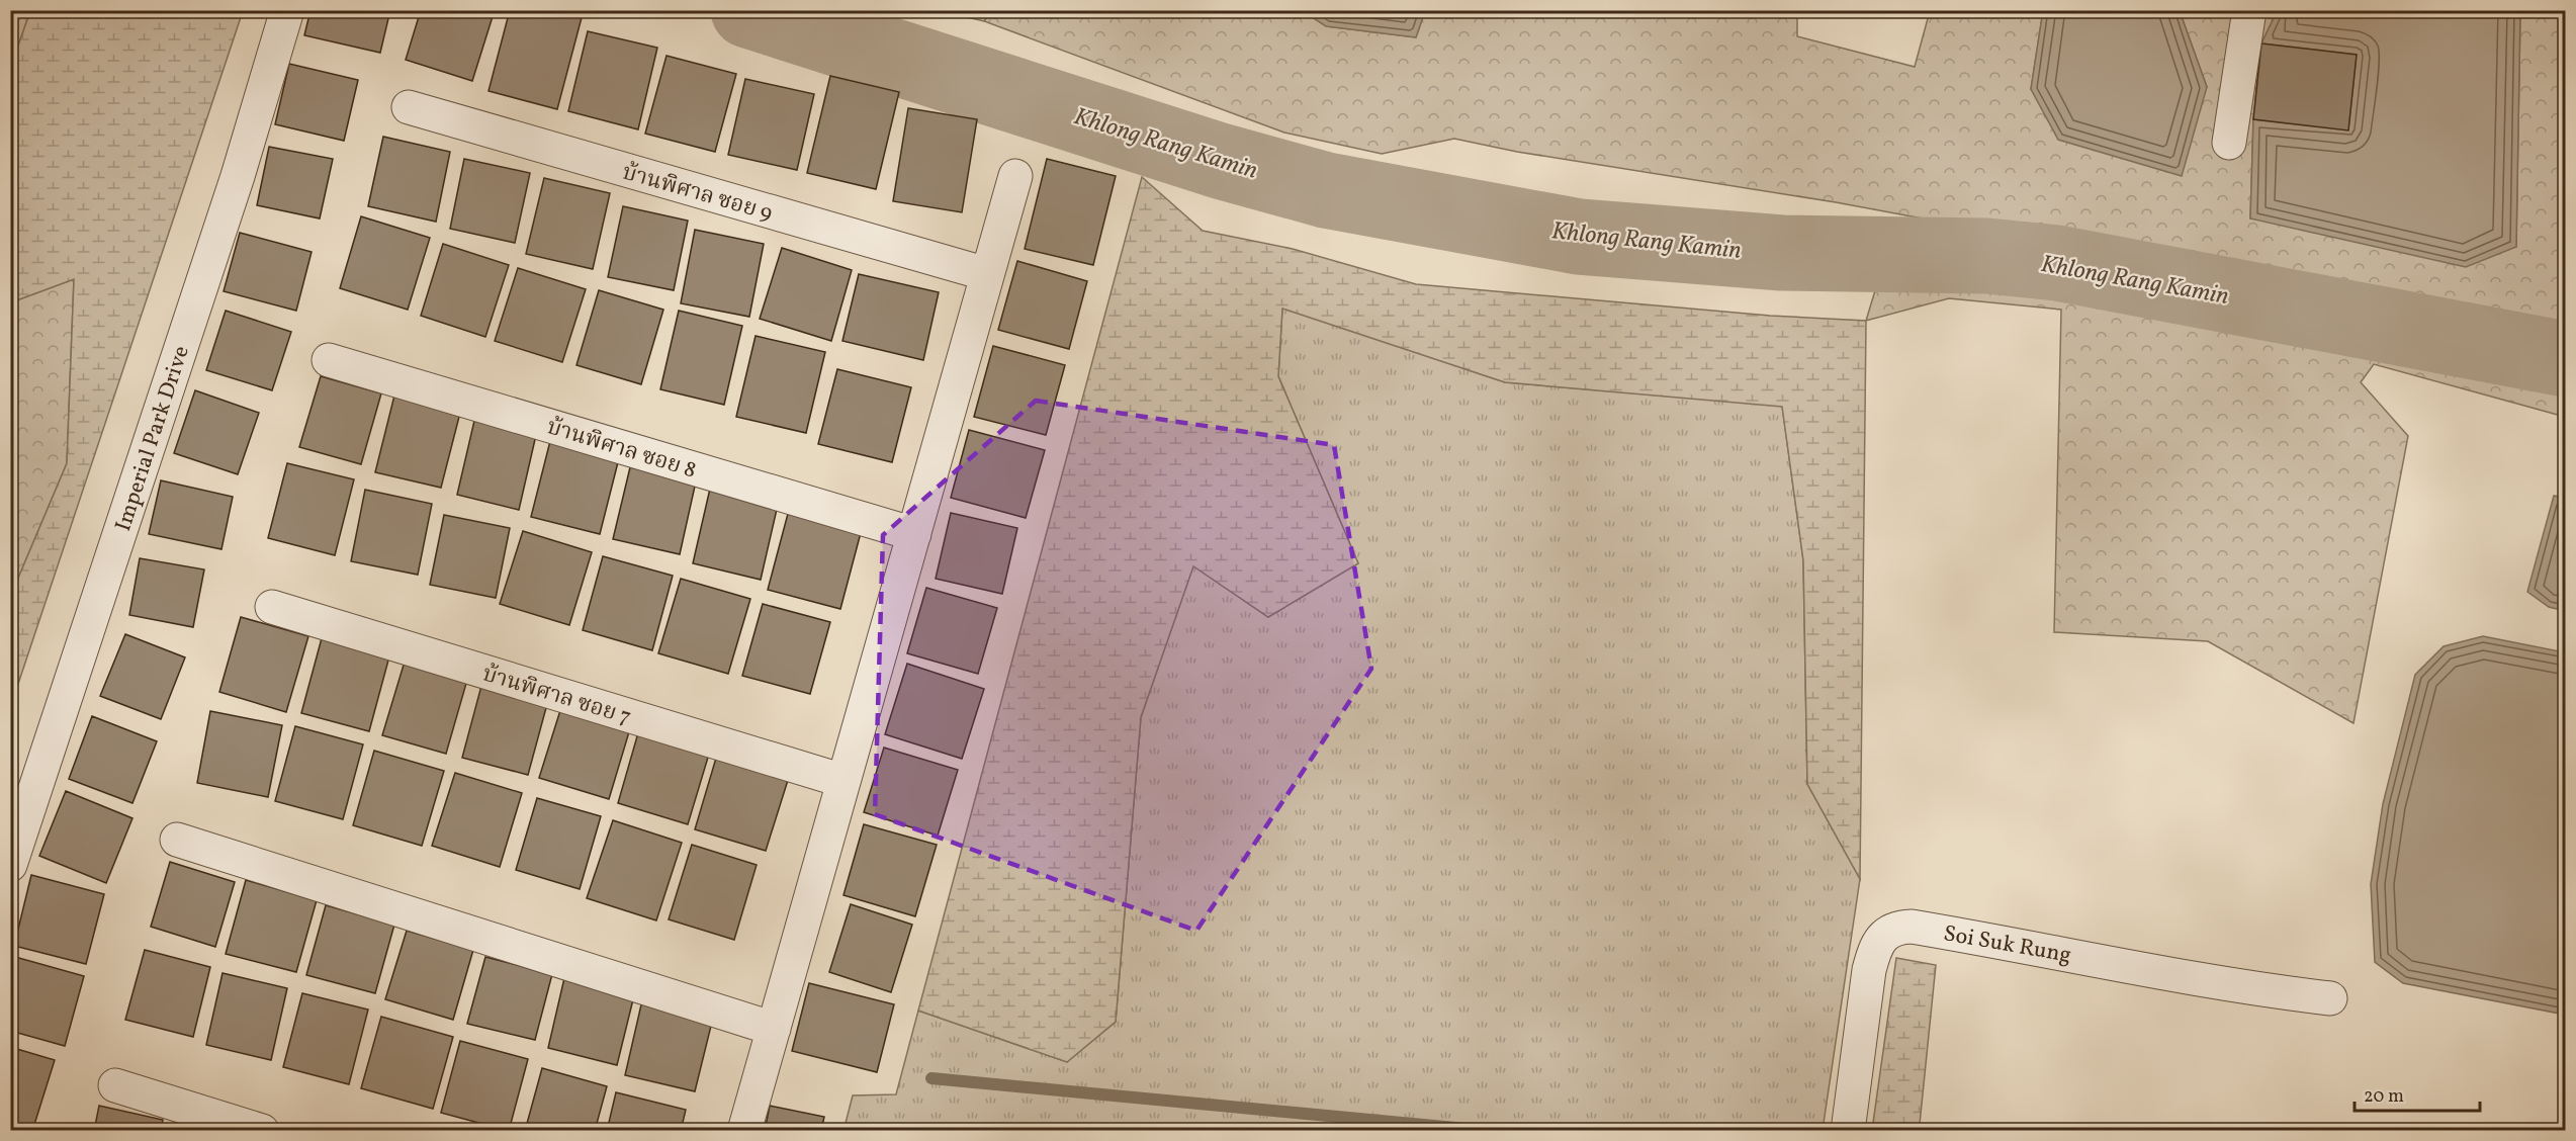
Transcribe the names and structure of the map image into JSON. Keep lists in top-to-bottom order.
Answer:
{
  "streets": {
    "street": [
      "บ้านพิศาล ซอย 9",
      "Imperial Park Drive",
      "บ้านพิศาล ซอย 8",
      "บ้านพิศาล ซอย 7",
      "Soi Suk Rung"
    ]
  },
  "water": ["Khlong Rang Kamin"],
  "scale_bar": "20 m"
}
